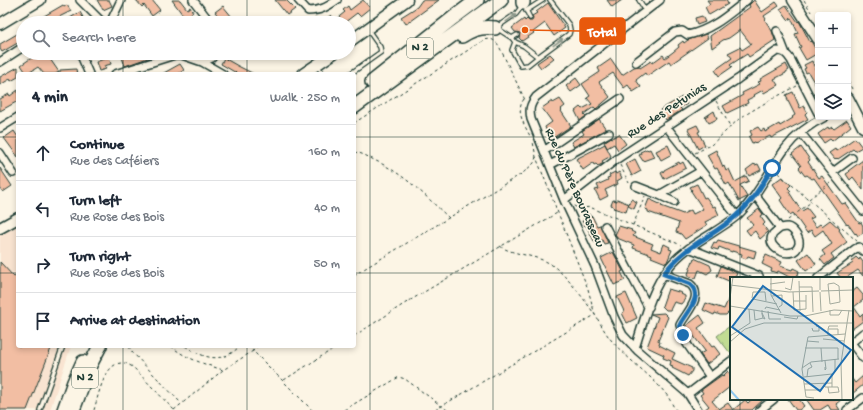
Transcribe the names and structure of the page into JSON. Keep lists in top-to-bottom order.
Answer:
{
  "streets": {
    "highway": ["N 2"],
    "street": ["Rue des Petunias", "Rue du Père Bourasseau"]
  },
  "crossings": [
    ["Rue des Petunias", "Rue du Père Bourasseau"]
  ],
  "places": ["Total"],
  "page": {
    "map_buttons": ["+", "−"],
    "search": "Search here",
    "heading": ["4 min", "Walk · 250 m"],
    "list": [
      ["Continue", "Rue des Caféiers", "160 m"],
      ["Turn left", "Rue Rose des Bois", "40 m"],
      ["Turn right", "Rue Rose des Bois", "50 m"],
      "Arrive at destination"
    ]
  }
}
